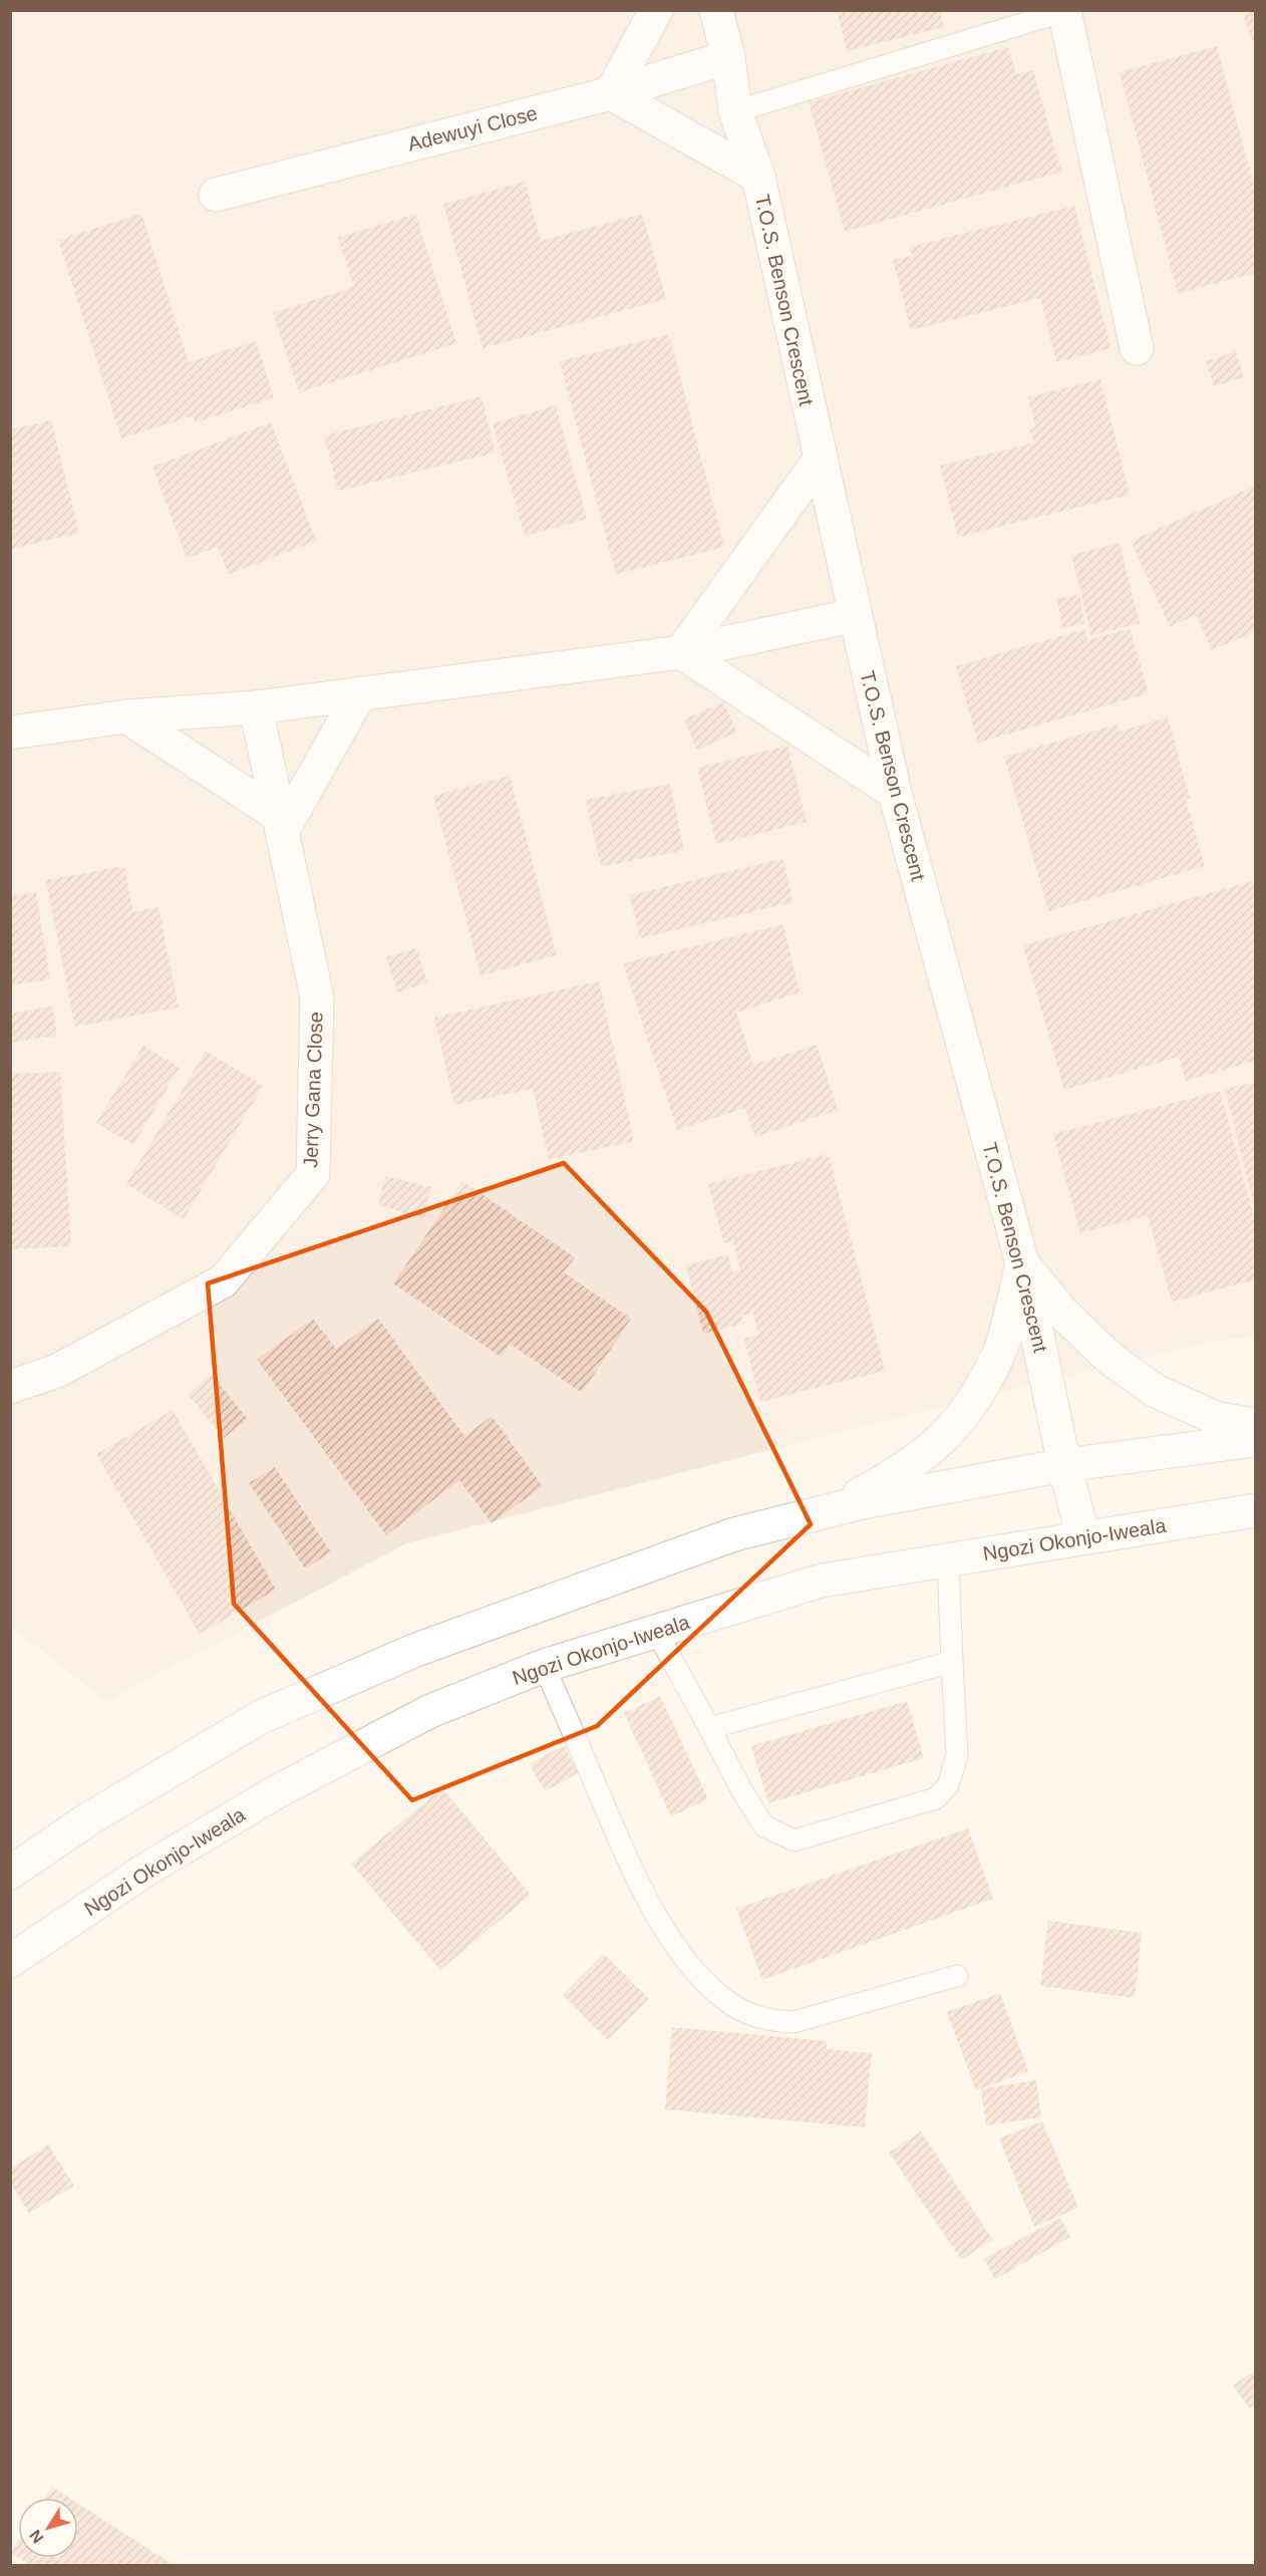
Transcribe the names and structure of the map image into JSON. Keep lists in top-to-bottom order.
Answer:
{
  "streets": {
    "street": [
      "Adewuyi Close",
      "T.O.S. Benson Crescent",
      "Jerry Gana Close",
      "Ngozi Okonjo-Iweala"
    ]
  },
  "crossings": [
    ["Adewuyi Close", "T.O.S. Benson Crescent"],
    ["T.O.S. Benson Crescent", "Ngozi Okonjo-Iweala"]
  ],
  "north": "bottom left"
}
